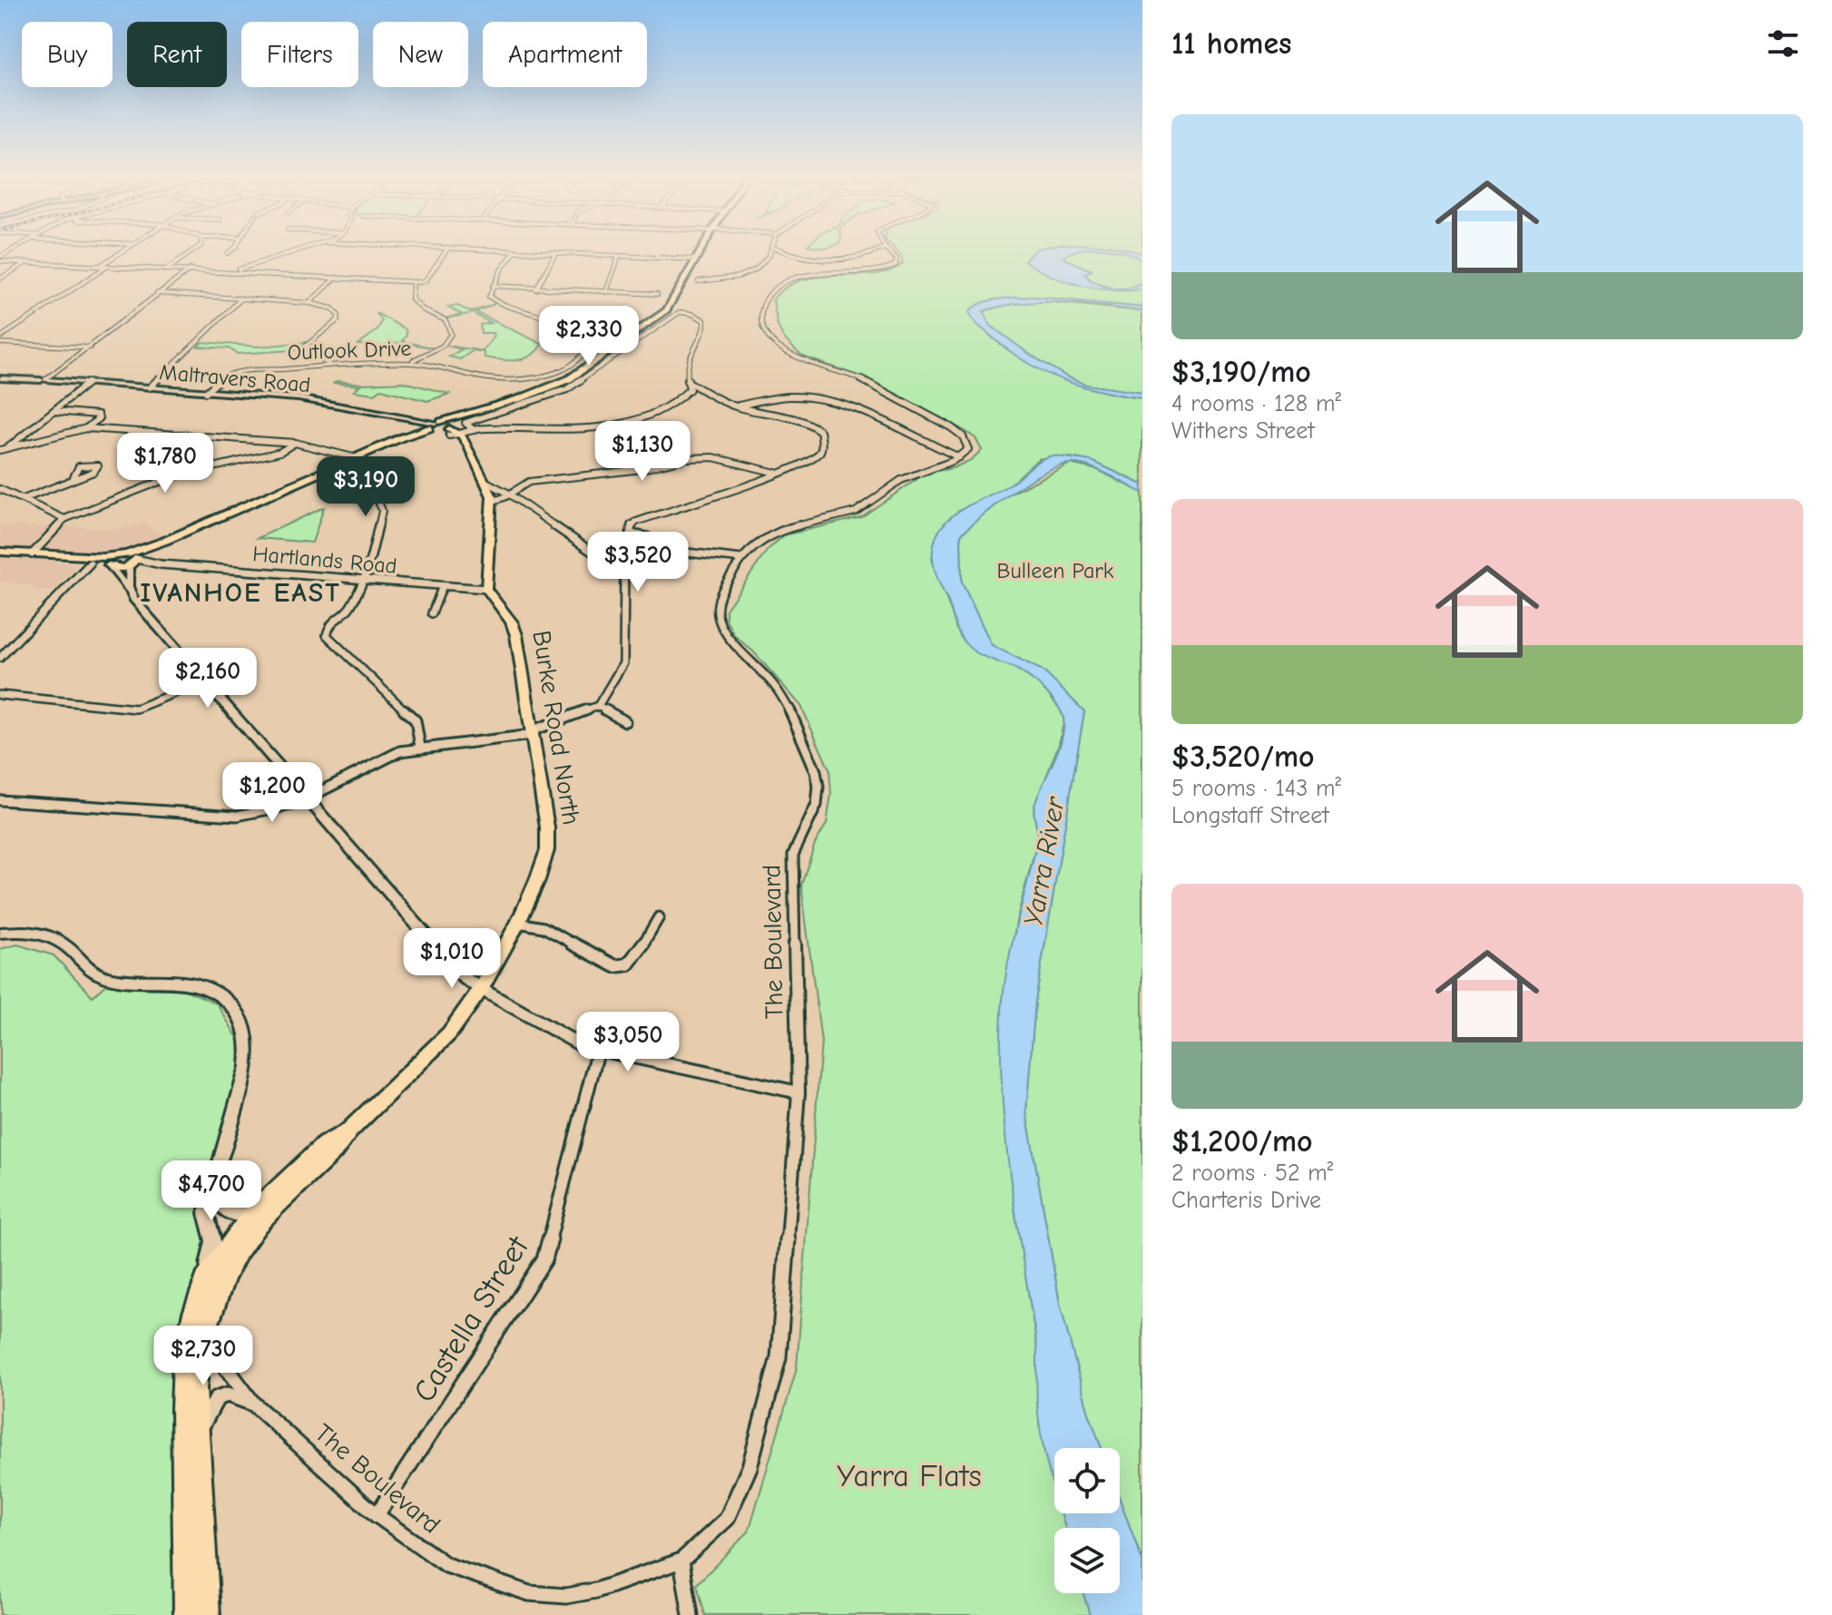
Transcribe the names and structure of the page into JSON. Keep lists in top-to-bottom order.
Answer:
{
  "streets": {
    "main road": ["Burke Road North"],
    "street": [
      "Outlook Drive",
      "Maltravers Road",
      "Hartlands Road",
      "The Boulevard",
      "Castella Street"
    ]
  },
  "crossings": [
    ["Outlook Drive", "Maltravers Road"],
    ["Hartlands Road", "Burke Road North"],
    ["Burke Road North", "The Boulevard"],
    ["The Boulevard", "Castella Street"]
  ],
  "districts": ["IVANHOE EAST"],
  "water": ["Yarra River"],
  "parks": ["Bulleen Park", "Yarra Flats"],
  "page": {
    "heading": "11 homes",
    "chip": [
      "Buy",
      "Rent",
      "Filters",
      "New",
      "Apartment"
    ],
    "list": [
      {
        "name": "$3,190/mo",
        "note": "4 rooms · 128 m² · Withers Street"
      },
      {
        "name": "$3,520/mo",
        "note": "5 rooms · 143 m² · Longstaff Street"
      },
      {
        "name": "$1,200/mo",
        "note": "2 rooms · 52 m² · Charteris Drive"
      }
    ],
    "price": [
      "$2,330",
      "$1,130",
      "$1,780",
      "$3,190",
      "$3,520",
      "$2,160",
      "$1,200",
      "$1,010",
      "$3,050",
      "$4,700",
      "$2,730"
    ]
  }
}
